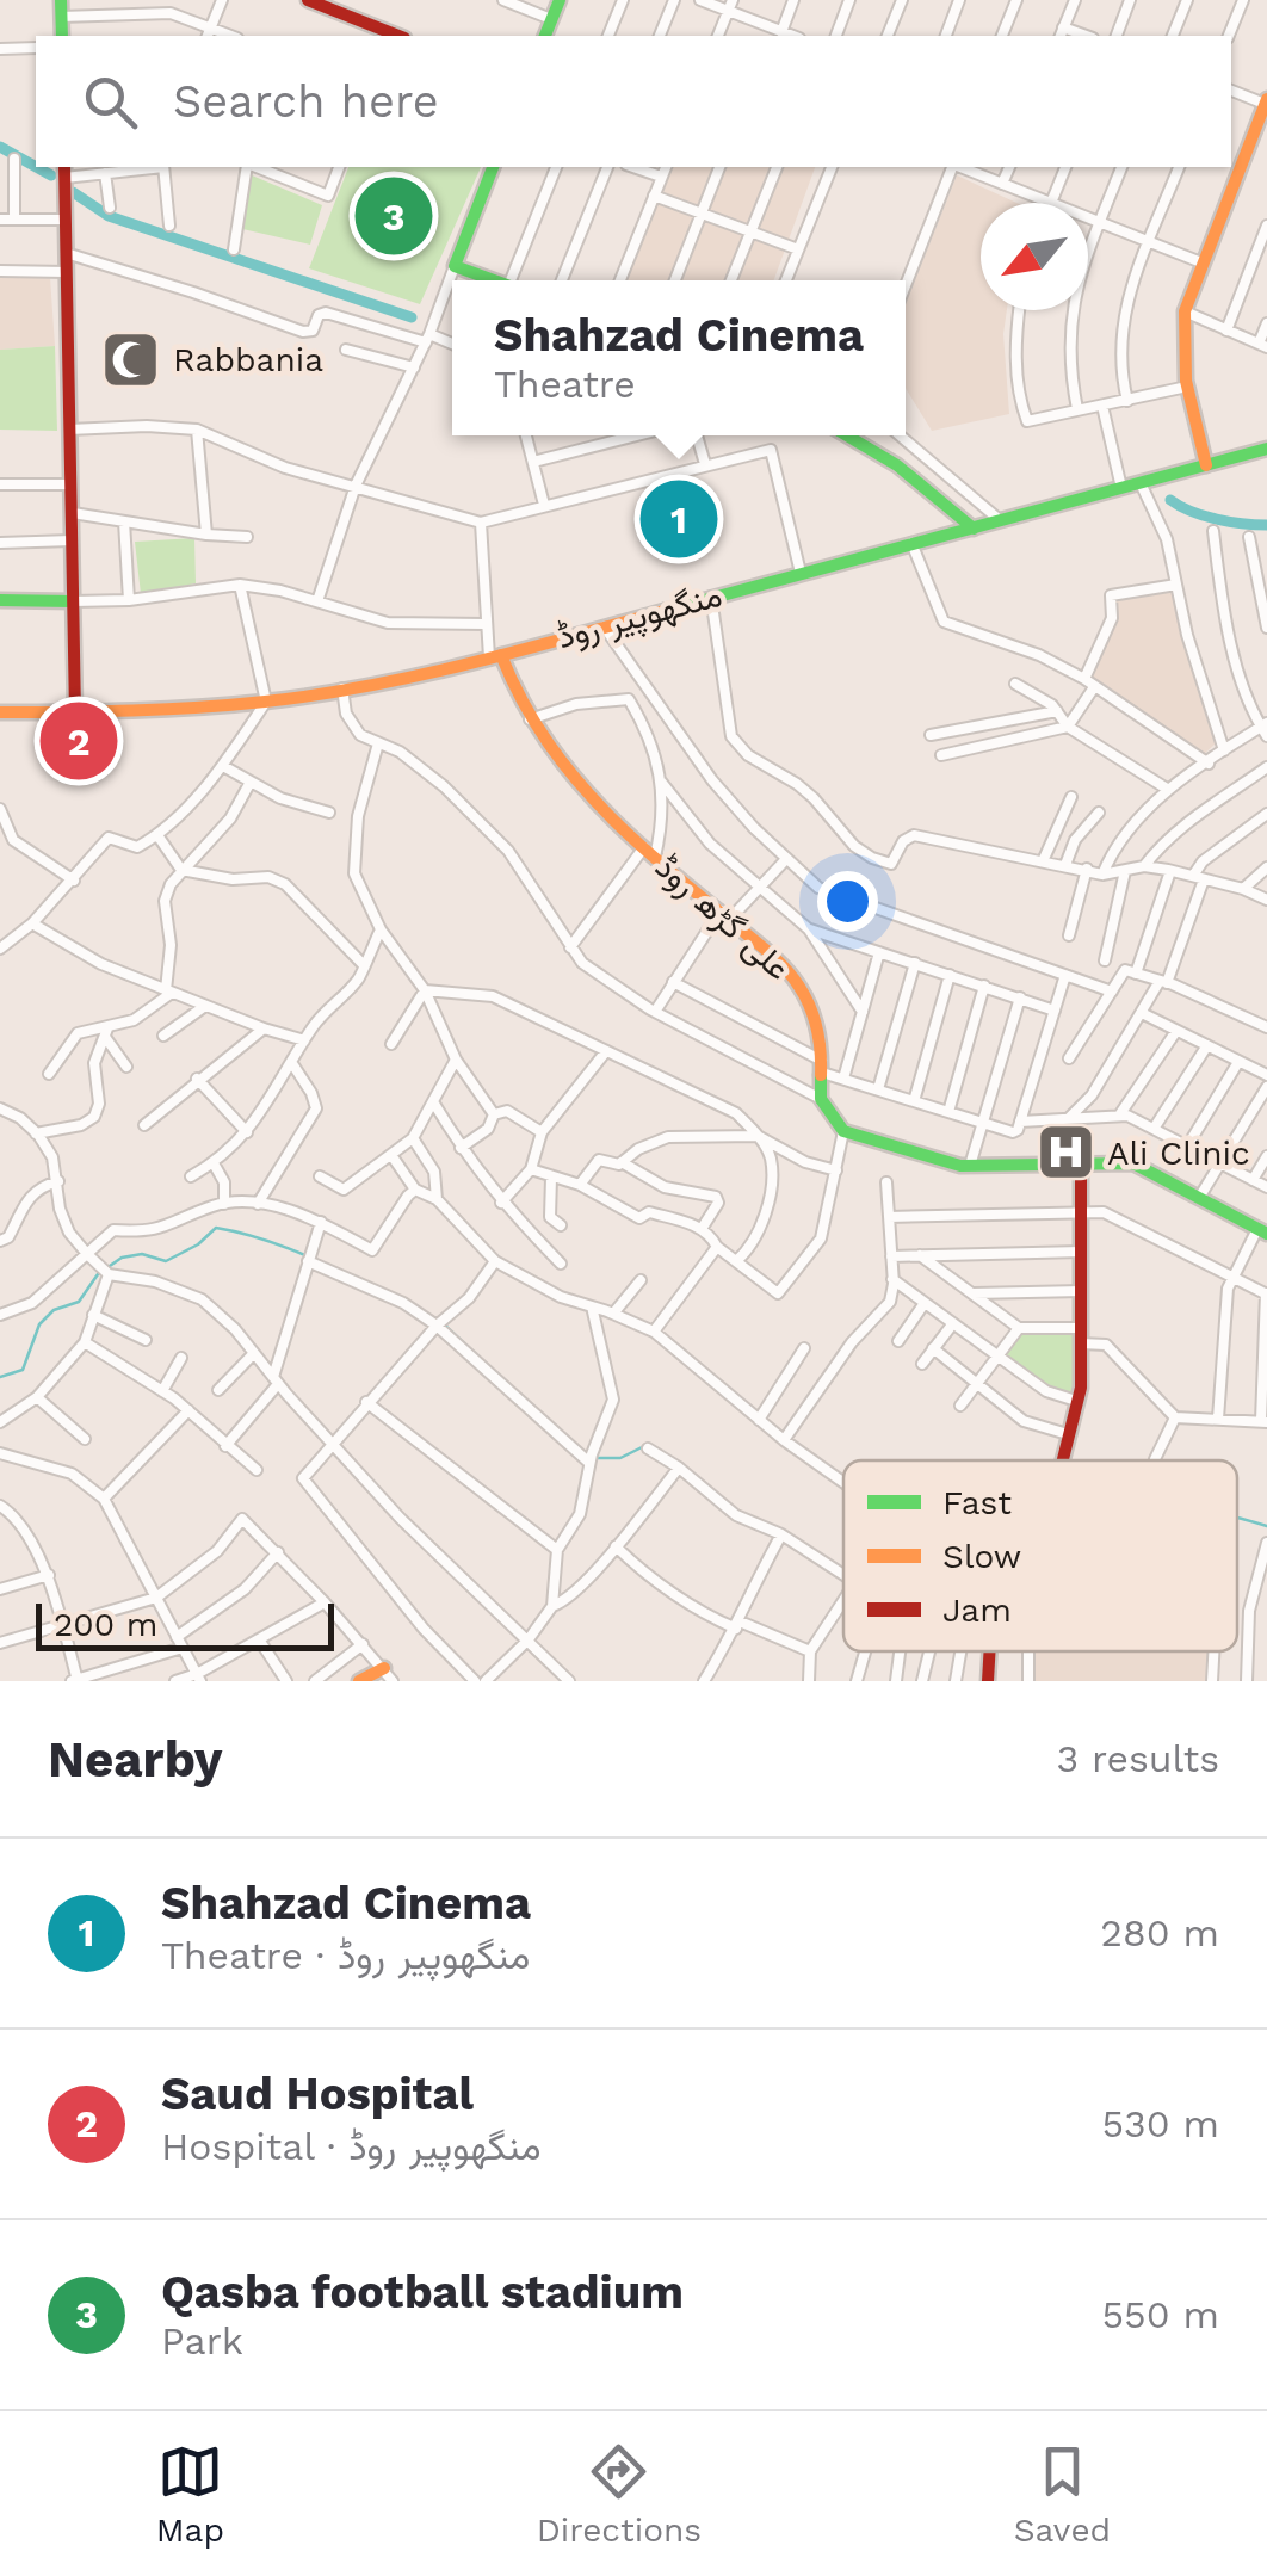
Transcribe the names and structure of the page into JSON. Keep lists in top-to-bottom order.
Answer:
{
  "streets": {
    "main road": ["منگھوپیر روڈ", "علی گڑھ روڈ"]
  },
  "crossings": [
    ["منگھوپیر روڈ", "علی گڑھ روڈ"]
  ],
  "places": {
    "mosque": ["Rabbania"],
    "hospital": ["Ali Clinic"]
  },
  "legend": ["Fast", "Slow", "Jam"],
  "scale_bar": "200 m",
  "north": "bottom left",
  "page": {
    "search": "Search here",
    "pins": ["3", "1", "2"],
    "popup": ["Shahzad Cinema", "Theatre"],
    "scale": "200 m",
    "heading": ["Nearby", "3 results"],
    "list": [
      {
        "mark": "1",
        "name": "Shahzad Cinema",
        "note": "Theatre · منگھوپیر روڈ",
        "value": "280 m"
      },
      {
        "mark": "2",
        "name": "Saud Hospital",
        "note": "Hospital · منگھوپیر روڈ",
        "value": "530 m"
      },
      {
        "mark": "3",
        "name": "Qasba football stadium",
        "note": "Park",
        "value": "550 m"
      }
    ],
    "nav": ["Map", "Directions", "Saved"]
  }
}
